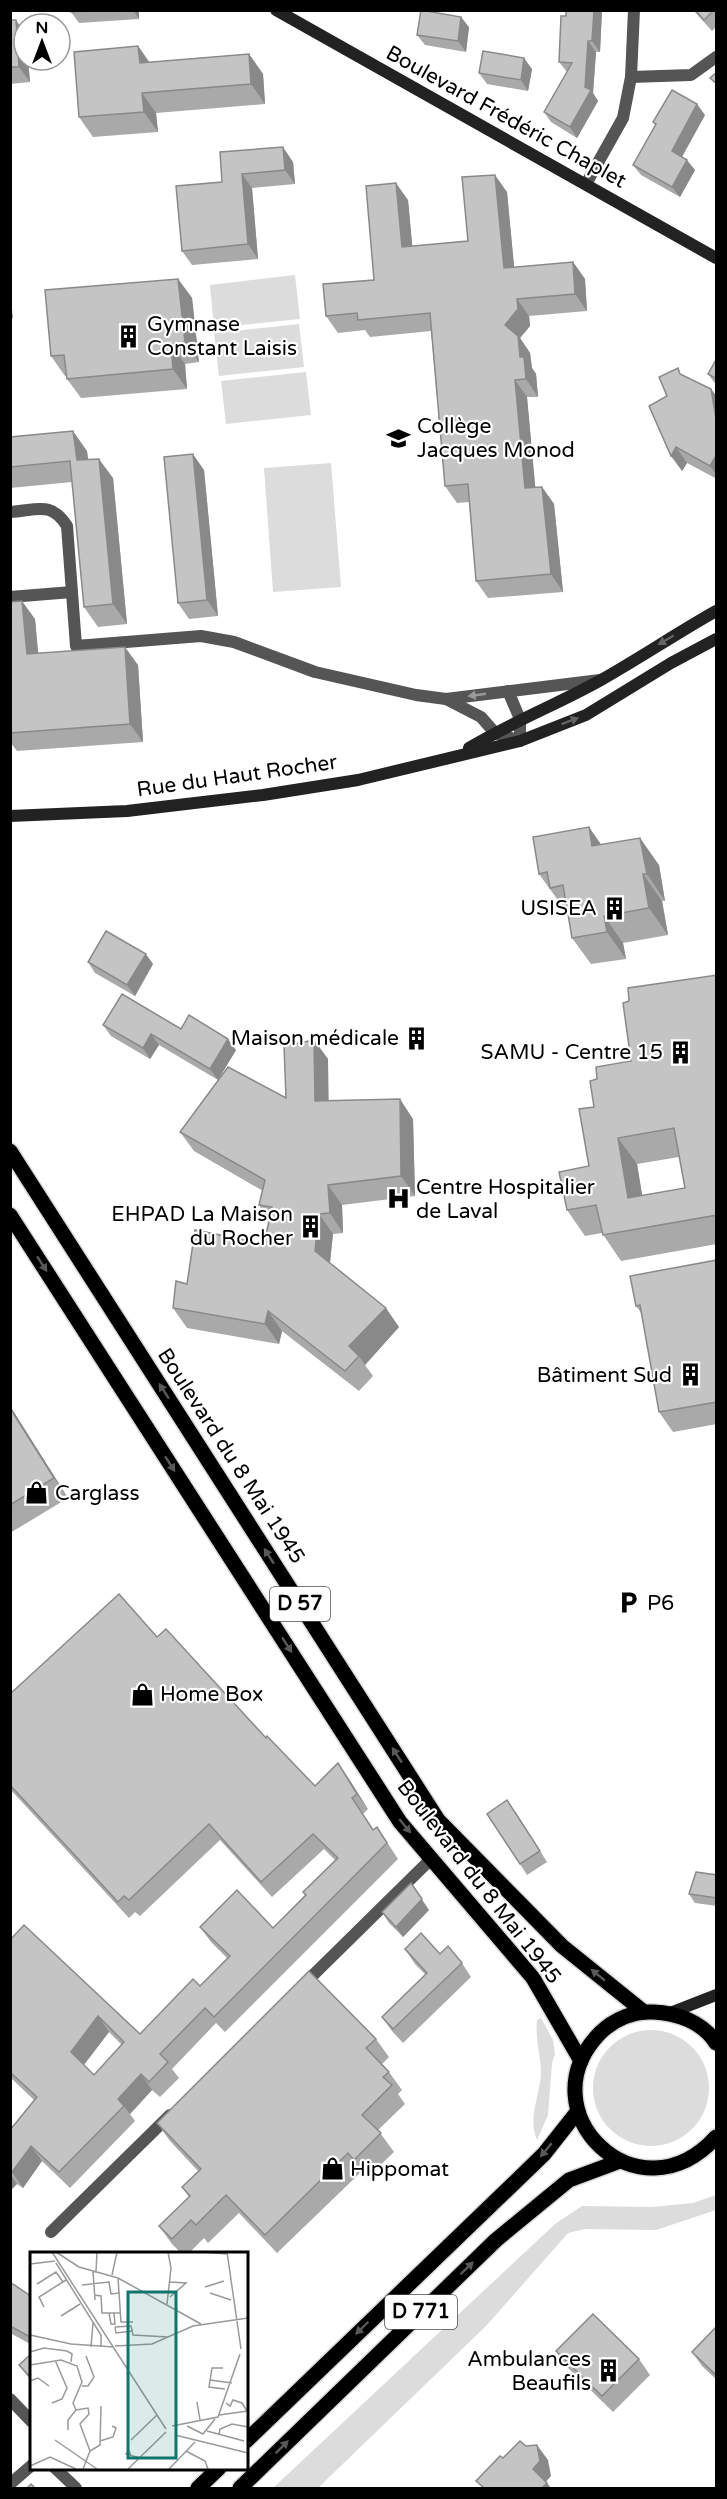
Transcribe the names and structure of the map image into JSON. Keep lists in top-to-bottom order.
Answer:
{
  "streets": {
    "main road": ["Boulevard du 8 Mai 1945", "D 57", "D 771"],
    "street": ["Boulevard Frédéric Chaplet", "Rue du Haut Rocher"]
  },
  "places": {
    "building": [
      "Gymnase Constant Laisis",
      "USISEA",
      "Maison médicale",
      "SAMU - Centre 15",
      "EHPAD La Maison du Rocher",
      "Bâtiment Sud",
      "Ambulances Beaufils"
    ],
    "school or university": ["Collège Jacques Monod"],
    "hospital": ["Centre Hospitalier de Laval"],
    "shop": ["Carglass", "Home Box", "Hippomat"],
    "parking": ["P6"]
  },
  "north": "top"
}
